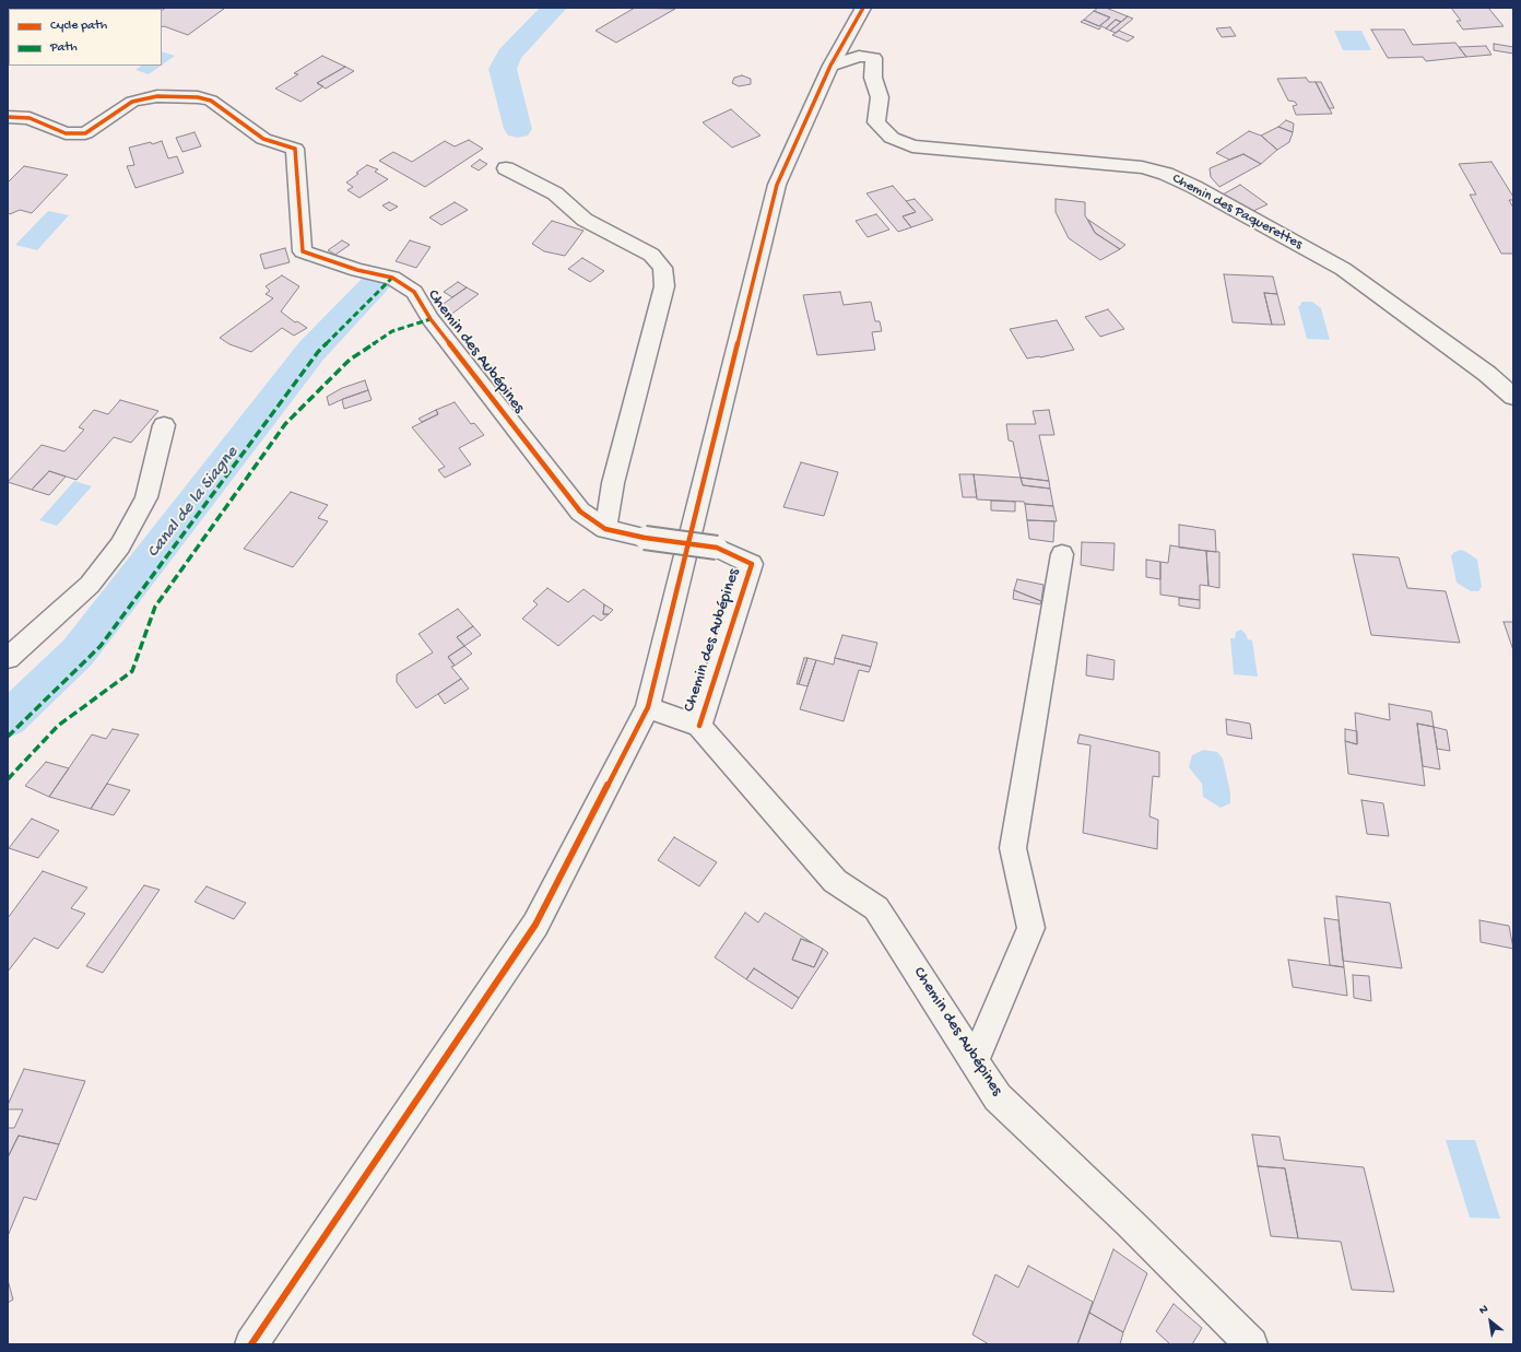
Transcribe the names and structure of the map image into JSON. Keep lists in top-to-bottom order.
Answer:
{
  "streets": {
    "street": ["Chemin des Paquerettes", "Chemin des Aubépines"]
  },
  "water": ["Canal de la Siagne"],
  "legend": ["Cycle path", "Path"],
  "north": "top left"
}
